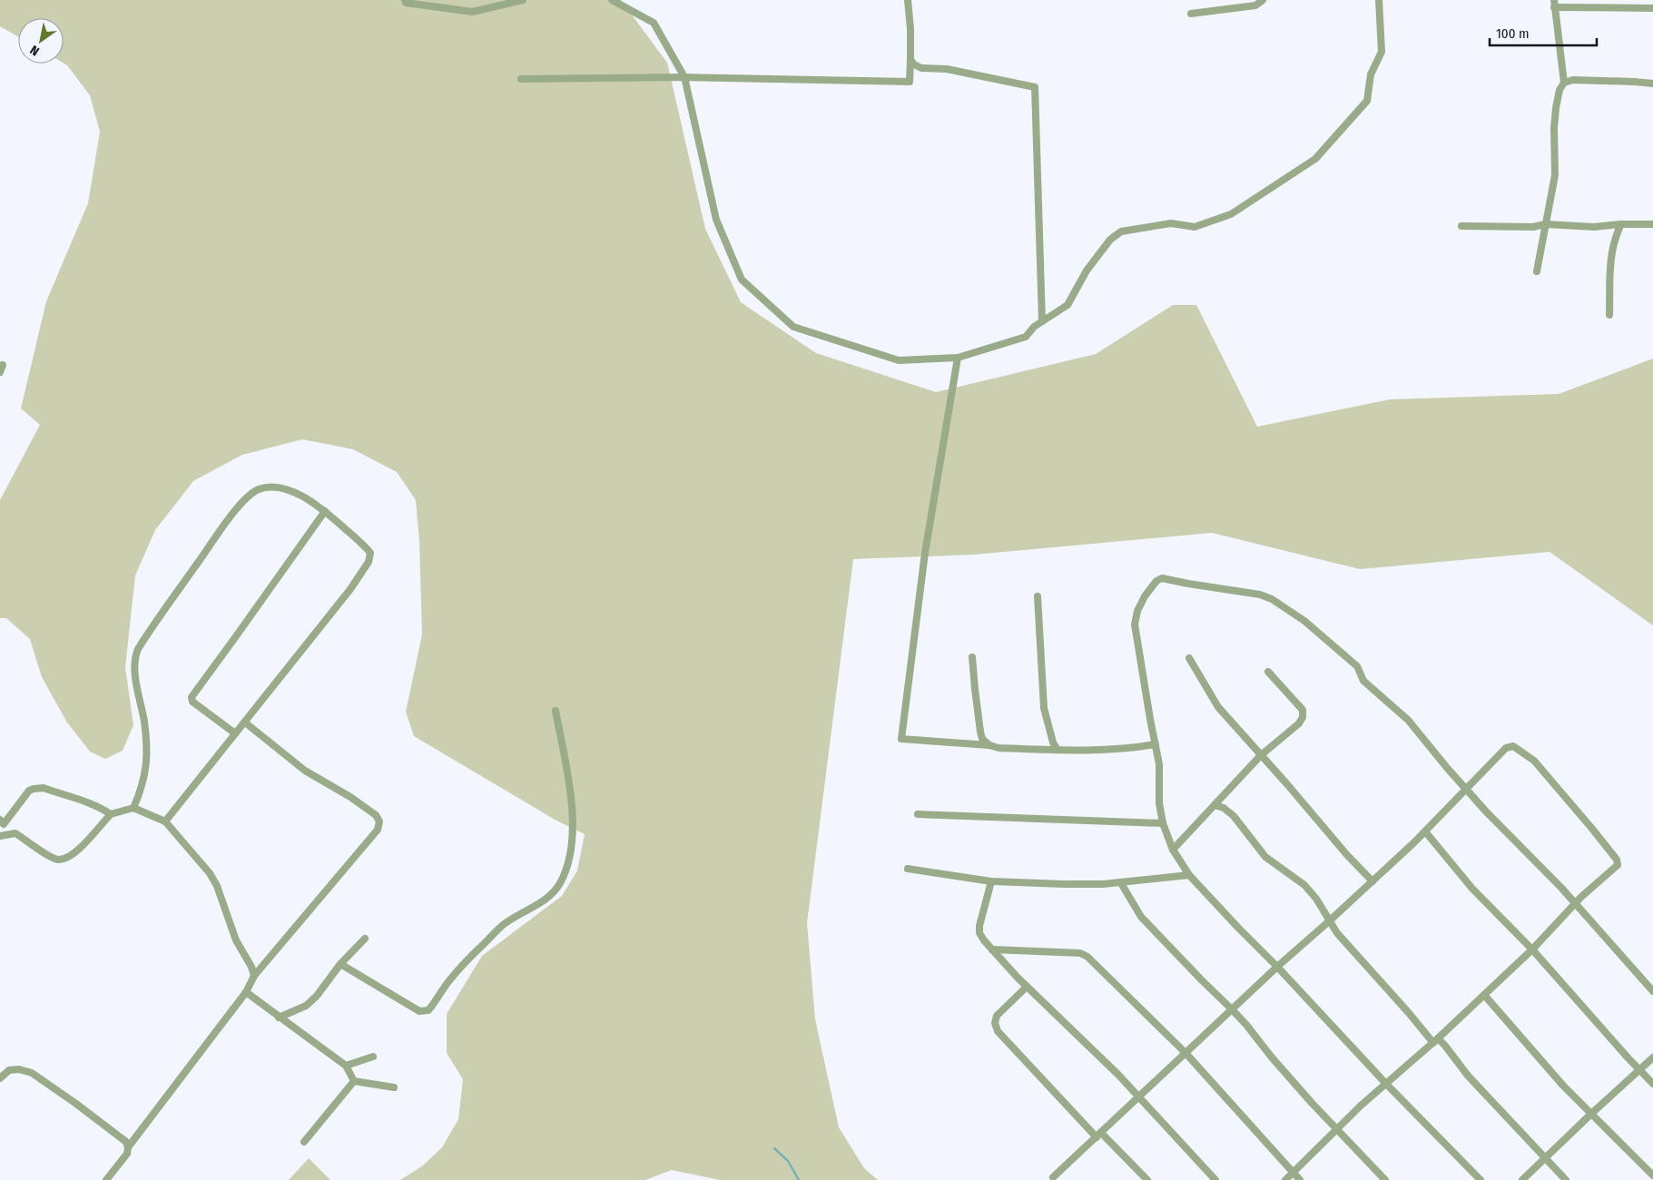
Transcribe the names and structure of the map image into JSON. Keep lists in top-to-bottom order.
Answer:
{
  "scale_bar": "100 m",
  "north": "bottom left"
}
